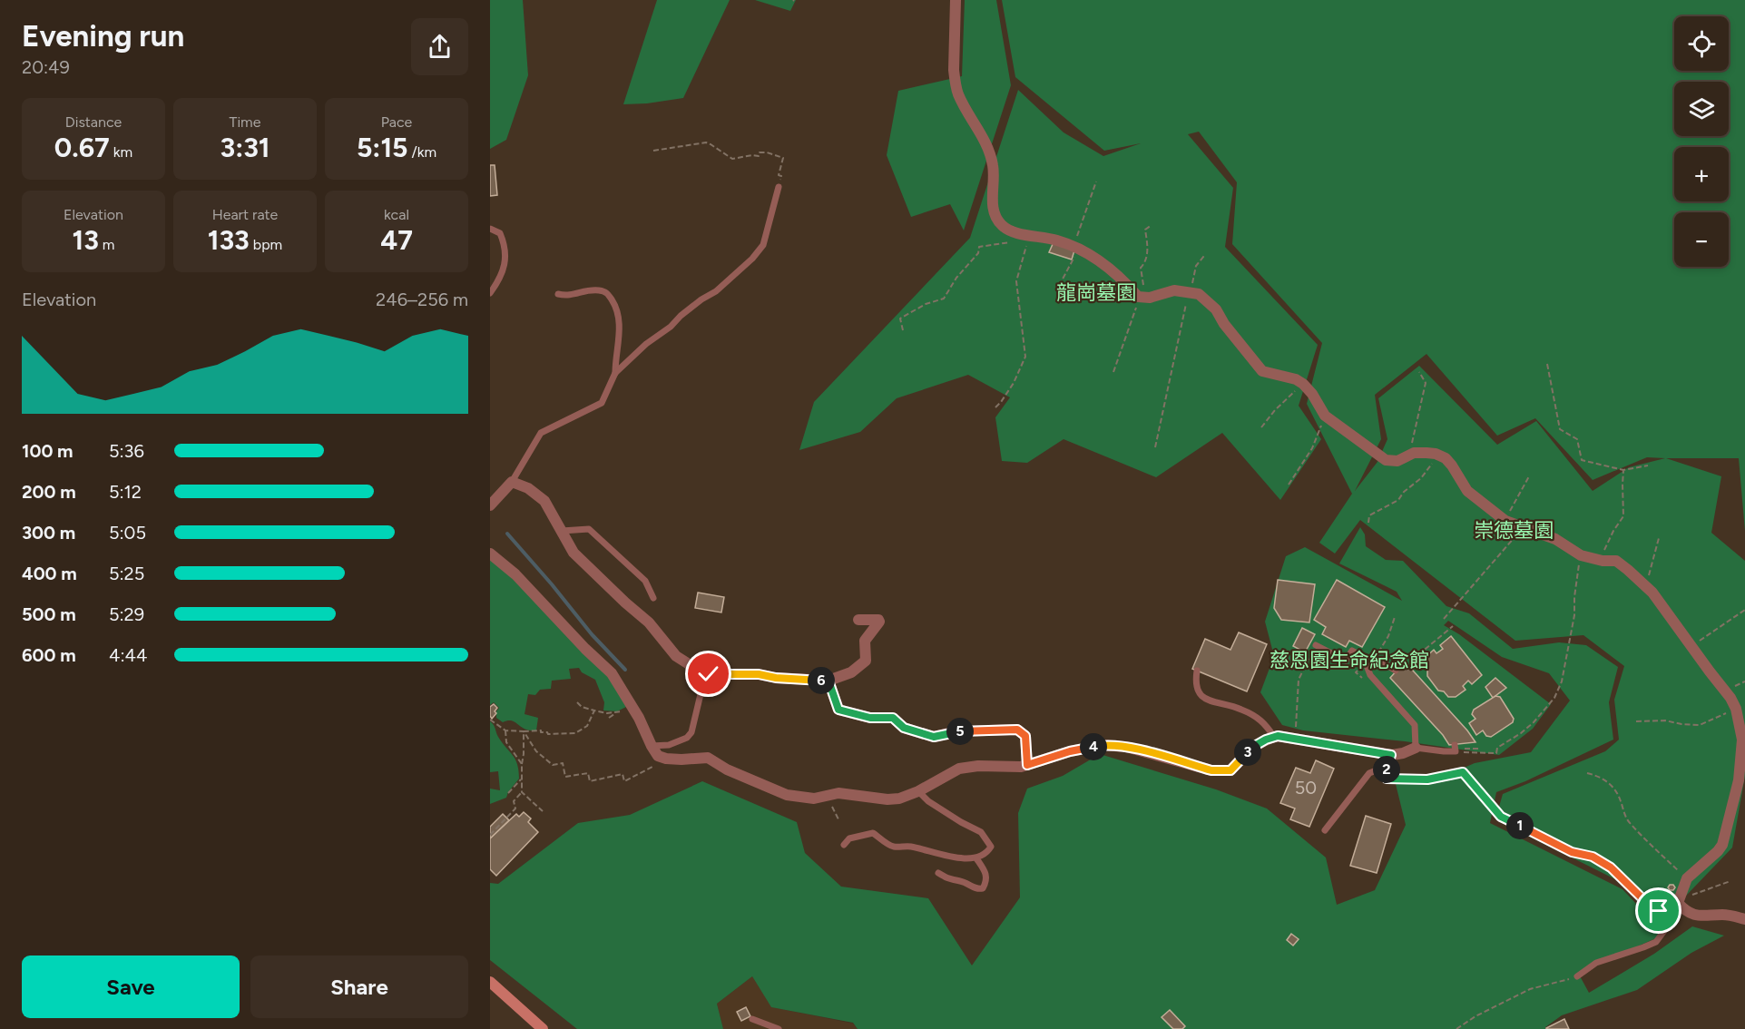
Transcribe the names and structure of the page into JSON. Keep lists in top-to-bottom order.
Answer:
{
  "parks": ["龍崗墓園", "崇德墓園", "慈恩園生命紀念館"],
  "house_numbers": ["50"],
  "page": {
    "heading": ["Evening run", "20:49"],
    "map_buttons": ["+", "−"],
    "stats": [
      ["Distance", "0.67 km"],
      ["Time", "3:31"],
      ["Pace", "5:15 /km"],
      ["Elevation", "13 m"],
      ["Heart rate", "133 bpm"],
      ["kcal", "47"]
    ],
    "chart": ["Elevation", "246–256 m"],
    "list": [
      {
        "name": "100 m",
        "note": "5:36"
      },
      {
        "name": "200 m",
        "note": "5:12"
      },
      {
        "name": "300 m",
        "note": "5:05"
      },
      {
        "name": "400 m",
        "note": "5:25"
      },
      {
        "name": "500 m",
        "note": "5:29"
      },
      {
        "name": "600 m",
        "note": "4:44"
      }
    ],
    "pins": [
      "6",
      "5",
      "4",
      "3",
      "2",
      "1"
    ],
    "buttons": ["Save", "Share"]
  }
}
